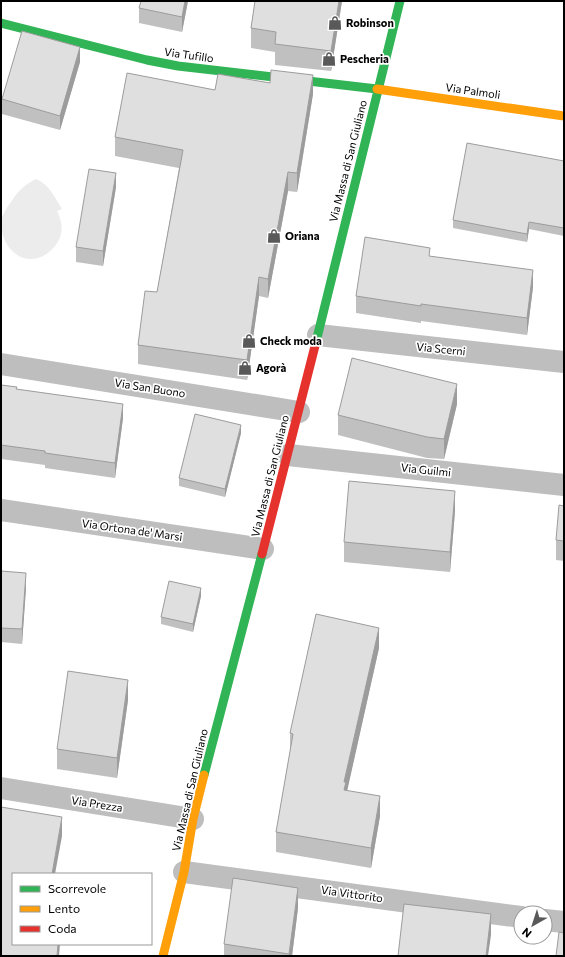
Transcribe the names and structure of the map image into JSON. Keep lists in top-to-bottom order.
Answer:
{
  "streets": {
    "street": [
      "Via Tufillo",
      "Via Palmoli",
      "Via Massa di San Giuliano",
      "Via Scerni",
      "Via San Buono",
      "Via Guilmi",
      "Via Ortona de' Marsi",
      "Via Prezza",
      "Via Vittorito"
    ]
  },
  "crossings": [
    ["Via Tufillo", "Via Palmoli"],
    ["Via Tufillo", "Via Massa di San Giuliano"],
    ["Via Palmoli", "Via Massa di San Giuliano"],
    ["Via Massa di San Giuliano", "Via Scerni"],
    ["Via Massa di San Giuliano", "Via San Buono"],
    ["Via Massa di San Giuliano", "Via Guilmi"],
    ["Via Massa di San Giuliano", "Via Ortona de' Marsi"],
    ["Via Massa di San Giuliano", "Via Prezza"],
    ["Via Massa di San Giuliano", "Via Vittorito"]
  ],
  "places": {
    "shop": [
      "Robinson",
      "Pescheria",
      "Oriana",
      "Check moda",
      "Agorà"
    ]
  },
  "legend": ["Scorrevole", "Lento", "Coda"],
  "north": "bottom left"
}
